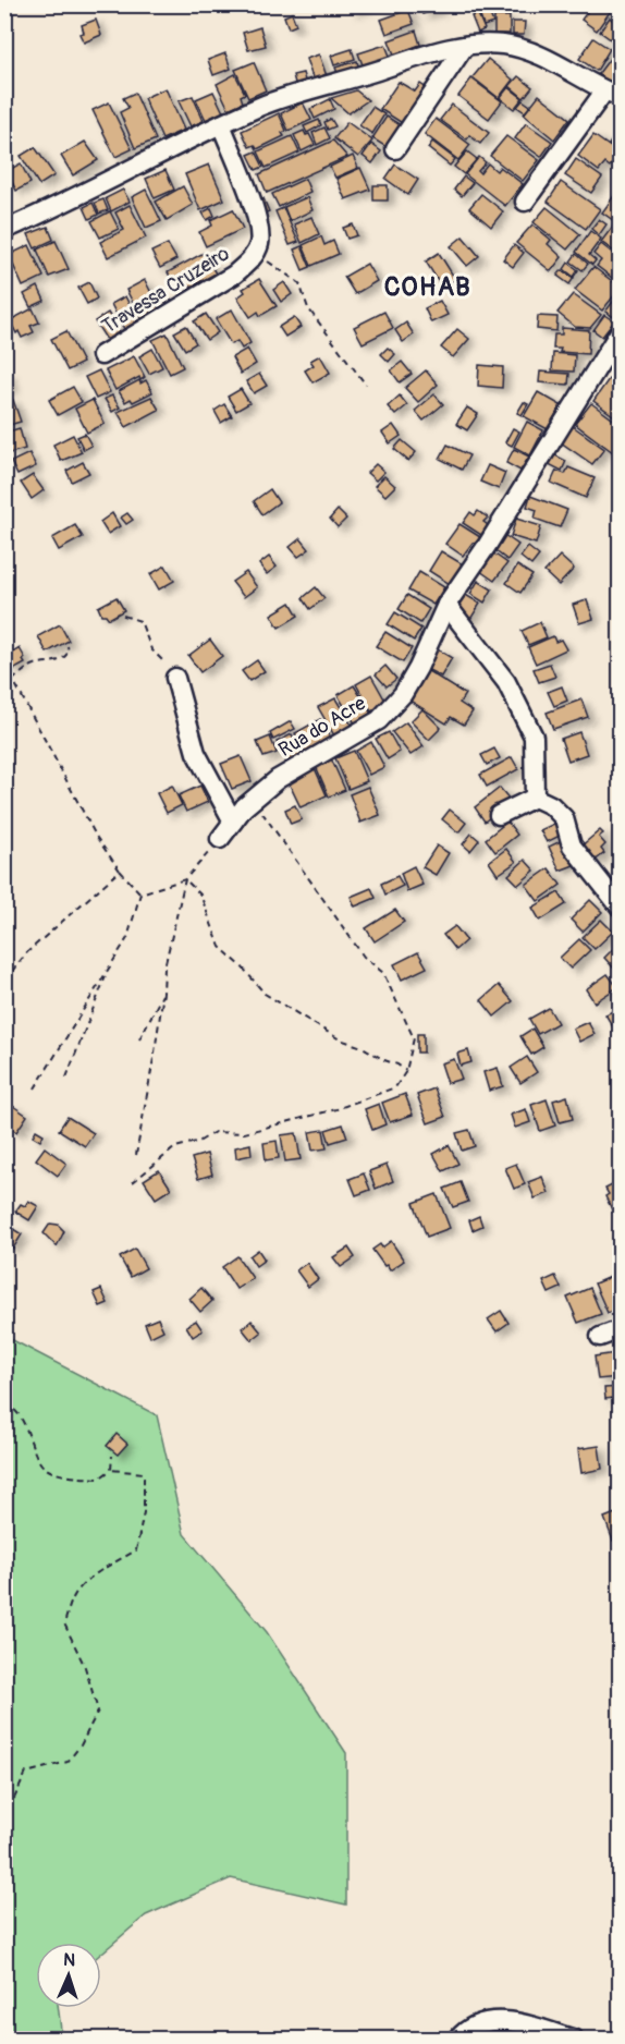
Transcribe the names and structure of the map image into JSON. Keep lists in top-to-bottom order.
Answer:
{
  "streets": {
    "street": ["Travessa Cruzeiro", "Rua do Acre"]
  },
  "districts": ["COHAB"],
  "north": "top"
}
